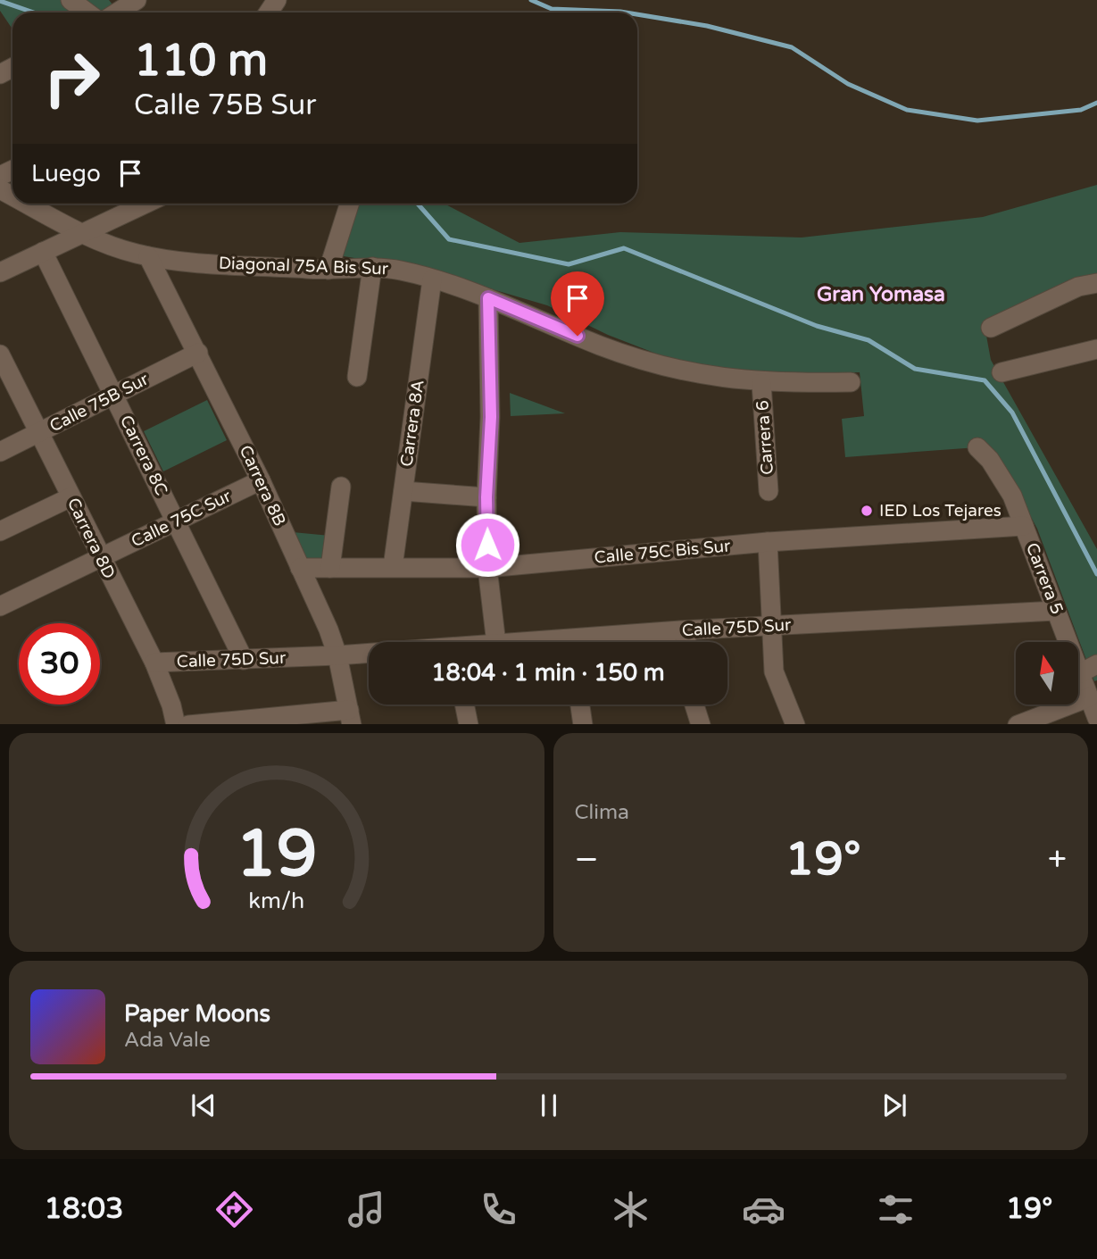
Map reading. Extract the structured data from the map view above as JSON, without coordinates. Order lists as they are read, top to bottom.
{
  "streets": {
    "street": [
      "Diagonal 75A Bis Sur",
      "Calle 75B Sur",
      "Carrera 8A",
      "Carrera 6",
      "Carrera 8C",
      "Carrera 8B",
      "Calle 75C Sur",
      "Carrera 8D",
      "Calle 75C Bis Sur",
      "Carrera 5",
      "Calle 75D Sur"
    ]
  },
  "crossings": [
    ["Diagonal 75A Bis Sur", "Carrera 8A"],
    ["Diagonal 75A Bis Sur", "Carrera 8B"],
    ["Calle 75B Sur", "Carrera 8C"],
    ["Calle 75B Sur", "Carrera 8B"],
    ["Calle 75B Sur", "Carrera 8D"],
    ["Carrera 8A", "Calle 75C Bis Sur"],
    ["Carrera 8C", "Calle 75C Sur"],
    ["Carrera 8C", "Calle 75D Sur"],
    ["Carrera 8B", "Calle 75C Sur"],
    ["Carrera 8B", "Calle 75C Bis Sur"],
    ["Carrera 8B", "Calle 75D Sur"],
    ["Calle 75C Sur", "Carrera 8D"],
    ["Carrera 8D", "Calle 75D Sur"],
    ["Calle 75C Bis Sur", "Carrera 5"],
    ["Carrera 5", "Calle 75D Sur"]
  ],
  "districts": ["Gran Yomasa"],
  "places": ["IED Los Tejares"],
  "north": "top",
  "page": {
    "turn": ["110 m", "Calle 75B Sur"],
    "then": "Luego",
    "limit": "30",
    "trip": "18:04 · 1 min · 150 m",
    "tile": "Clima",
    "heat": ["−", "19°", "+"],
    "song": ["Paper Moons", "Ada Vale"],
    "tabs": ["18:03", "19°"],
    "gauge": ["19", "km/h"]
  }
}
